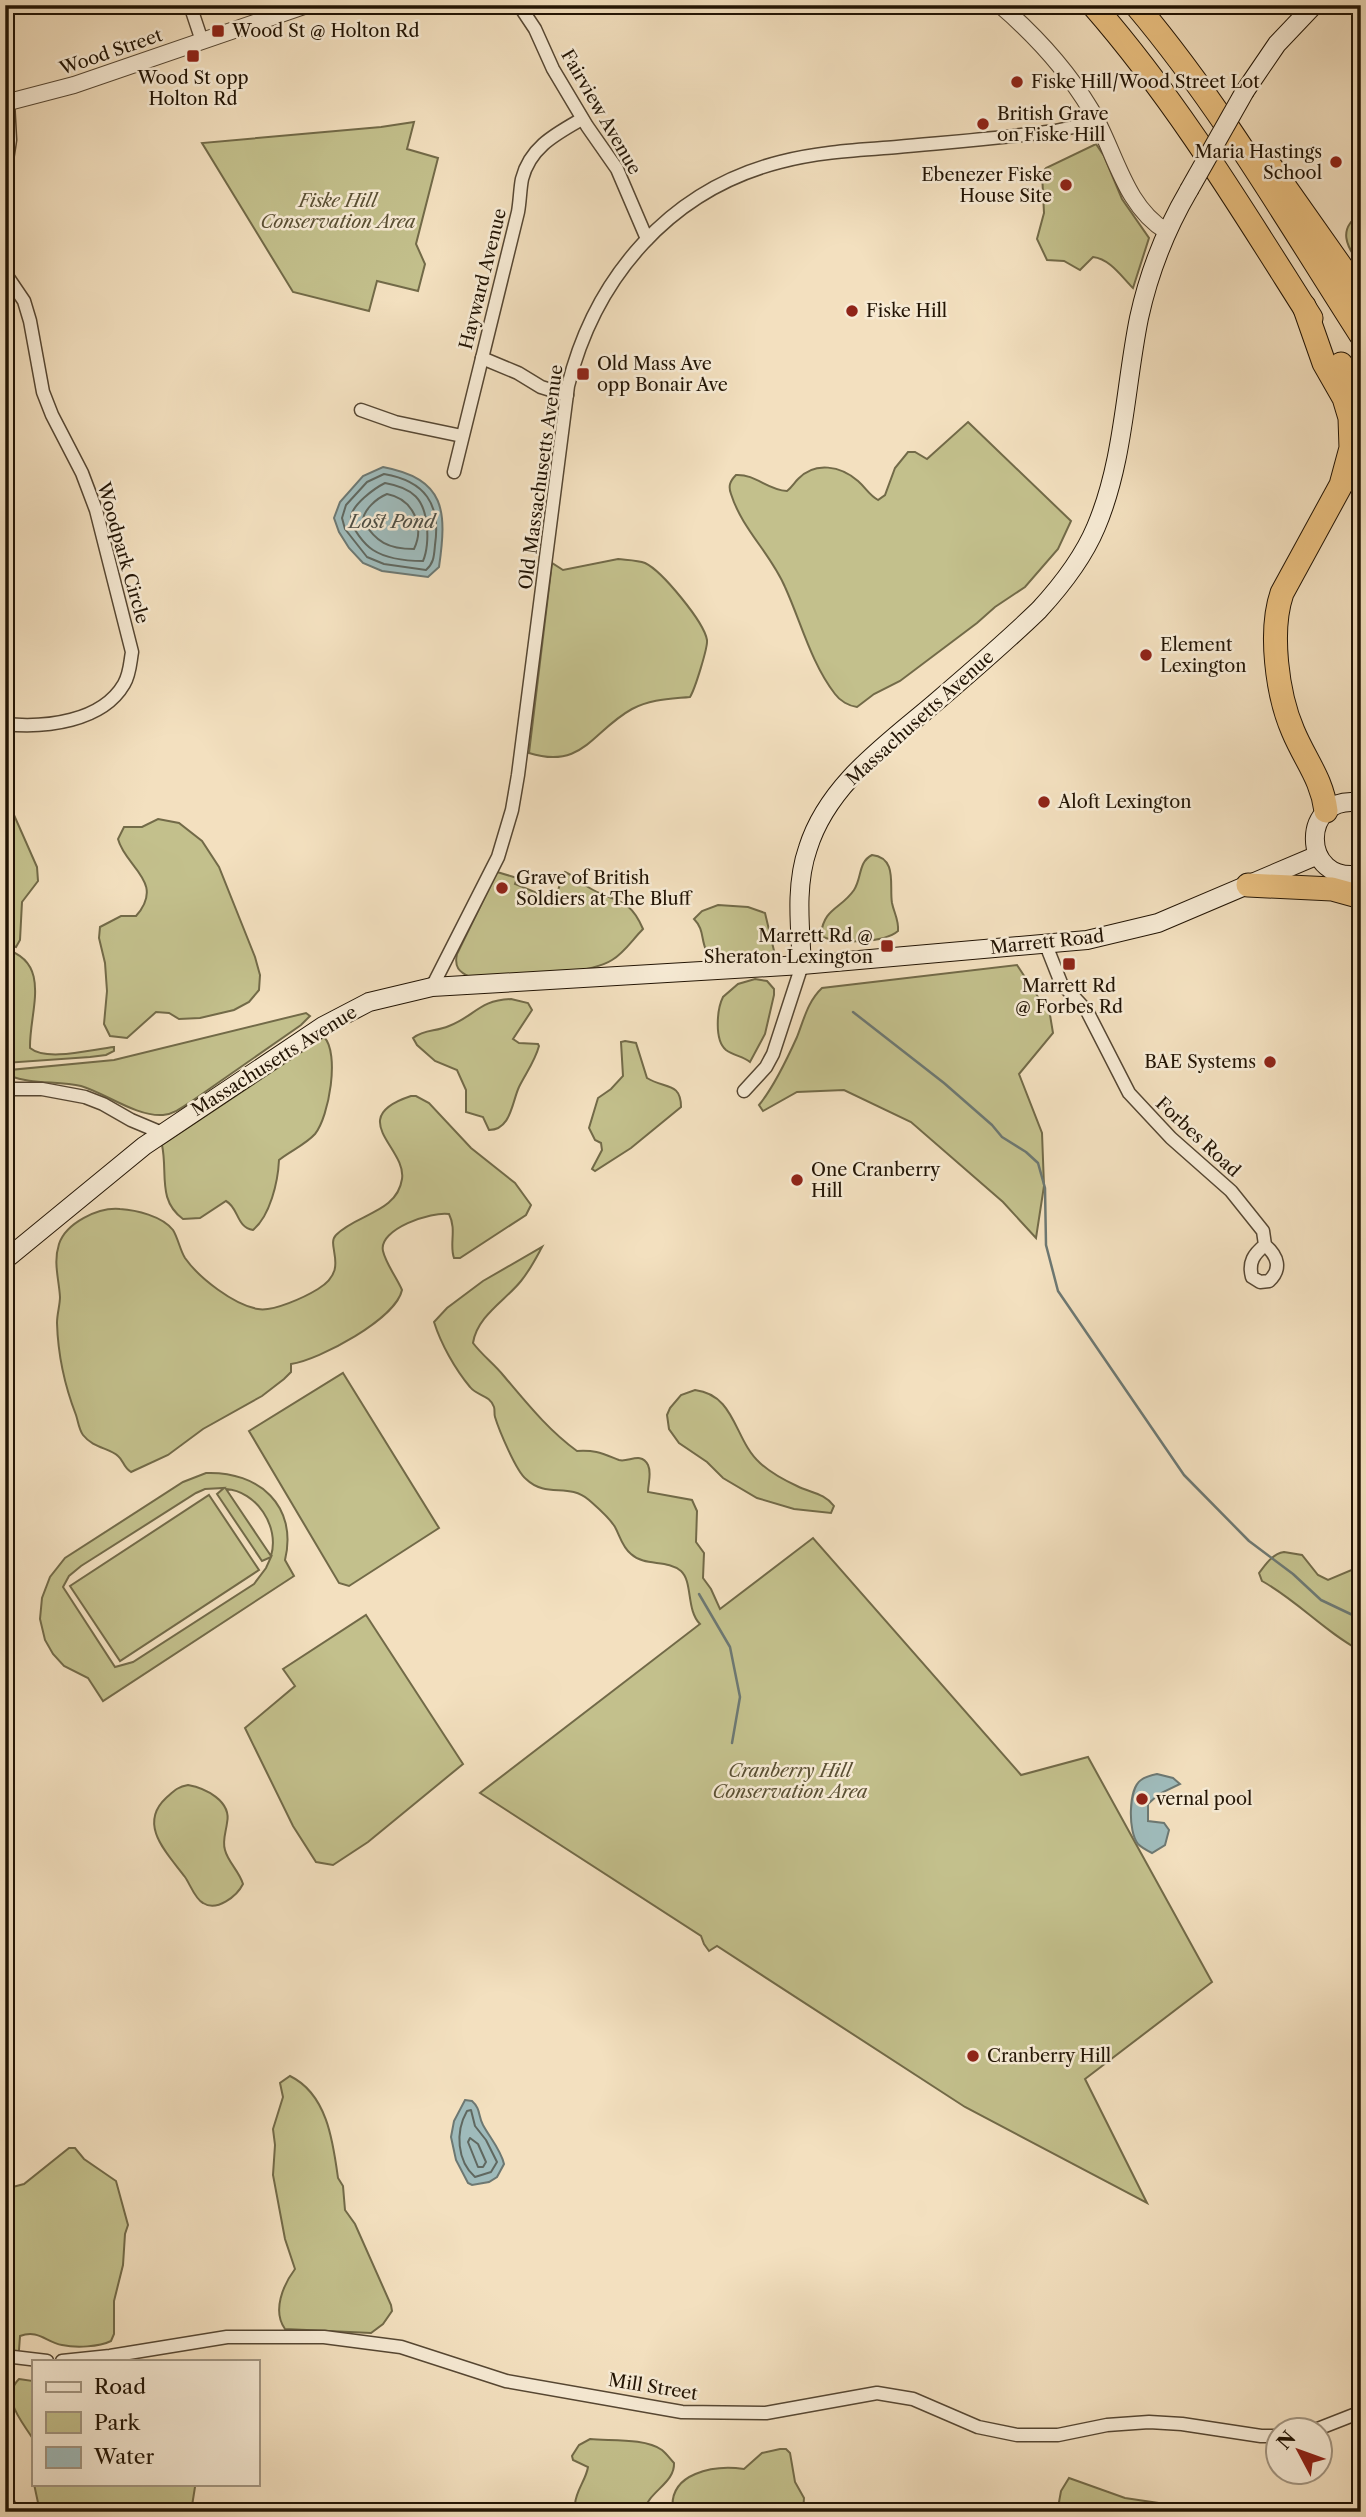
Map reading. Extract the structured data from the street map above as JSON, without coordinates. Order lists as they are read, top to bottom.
{
  "streets": {
    "main road": ["Massachusetts Avenue", "Marrett Road"],
    "street": [
      "Wood Street",
      "Fairview Avenue",
      "Hayward Avenue",
      "Old Massachusetts Avenue",
      "Woodpark Circle",
      "Forbes Road",
      "Mill Street"
    ]
  },
  "crossings": [
    ["Fairview Avenue", "Hayward Avenue"],
    ["Fairview Avenue", "Old Massachusetts Avenue"],
    ["Old Massachusetts Avenue", "Massachusetts Avenue"],
    ["Massachusetts Avenue", "Marrett Road"],
    ["Marrett Road", "Forbes Road"]
  ],
  "water": ["Lost Pond"],
  "parks": ["Fiske Hill Conservation Area", "Cranberry Hill Conservation Area"],
  "places": {
    "transit": [
      "Wood St @ Holton Rd",
      "Wood St opp Holton Rd",
      "Old Mass Ave opp Bonair Ave",
      "Marrett Rd @ Sheraton Lexington",
      "Marrett Rd @ Forbes Rd"
    ],
    "other": [
      "Fiske Hill/Wood Street Lot",
      "British Grave on Fiske Hill",
      "Maria Hastings School",
      "Ebenezer Fiske House Site",
      "Fiske Hill",
      "Element Lexington",
      "Aloft Lexington",
      "Grave of British Soldiers at The Bluff",
      "BAE Systems",
      "One Cranberry Hill",
      "vernal pool",
      "Cranberry Hill"
    ]
  },
  "legend": ["Road", "Park", "Water"],
  "north": "top left"
}
